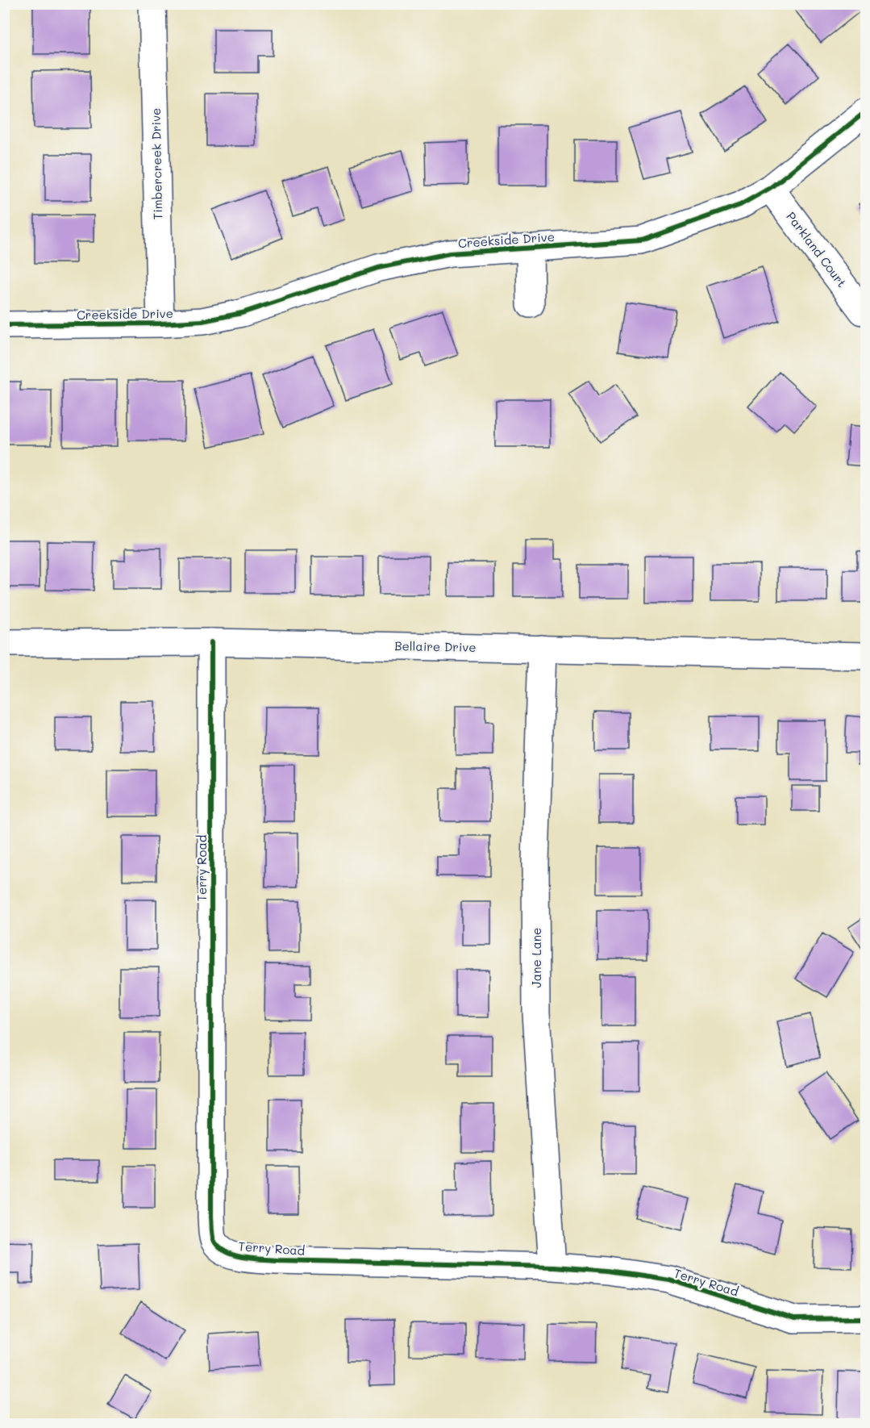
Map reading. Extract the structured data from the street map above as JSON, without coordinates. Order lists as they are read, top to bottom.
{
  "streets": {
    "street": [
      "Timbercreek Drive",
      "Creekside Drive",
      "Parkland Court",
      "Bellaire Drive",
      "Terry Road",
      "Jane Lane"
    ]
  },
  "crossings": [
    ["Timbercreek Drive", "Creekside Drive"],
    ["Creekside Drive", "Parkland Court"],
    ["Bellaire Drive", "Terry Road"],
    ["Bellaire Drive", "Jane Lane"],
    ["Terry Road", "Jane Lane"]
  ]
}
